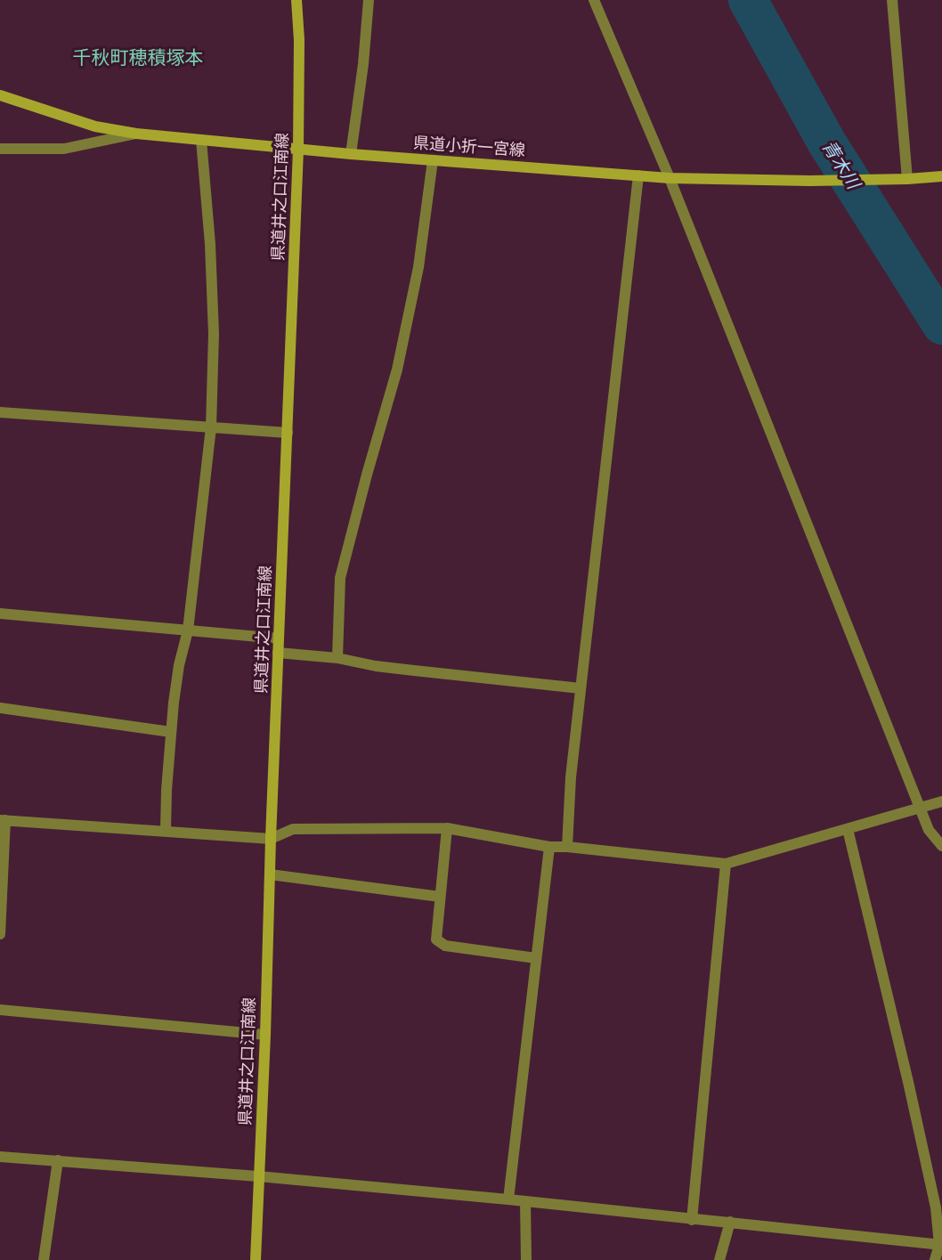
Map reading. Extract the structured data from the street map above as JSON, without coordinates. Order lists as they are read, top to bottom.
{
  "streets": {
    "main road": ["県道小折一宮線", "県道井之口江南線"]
  },
  "crossings": [
    ["県道小折一宮線", "県道井之口江南線"]
  ],
  "districts": ["千秋町穂積塚本"],
  "water": ["青木川"]
}
